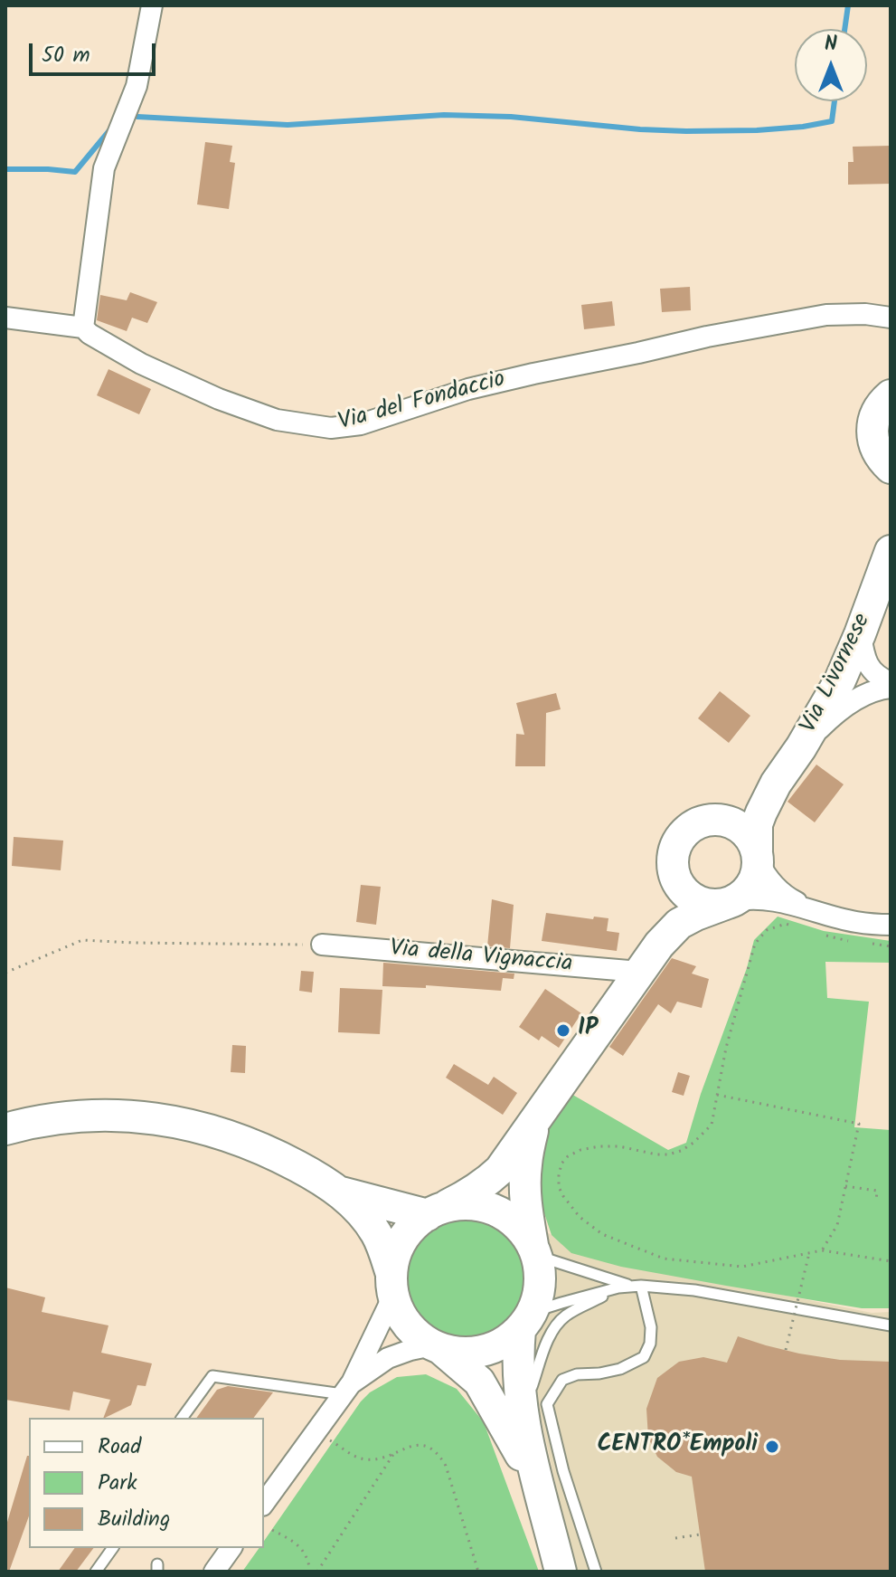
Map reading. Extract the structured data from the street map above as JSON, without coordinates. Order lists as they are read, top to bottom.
{
  "streets": {
    "main road": ["Via Livornese"],
    "street": ["Via del Fondaccio", "Via della Vignaccia"]
  },
  "crossings": [
    ["Via Livornese", "Via della Vignaccia"]
  ],
  "places": ["IP", "CENTRO*Empoli"],
  "legend": ["Road", "Park", "Building"],
  "scale_bar": "50 m",
  "north": "top"
}
